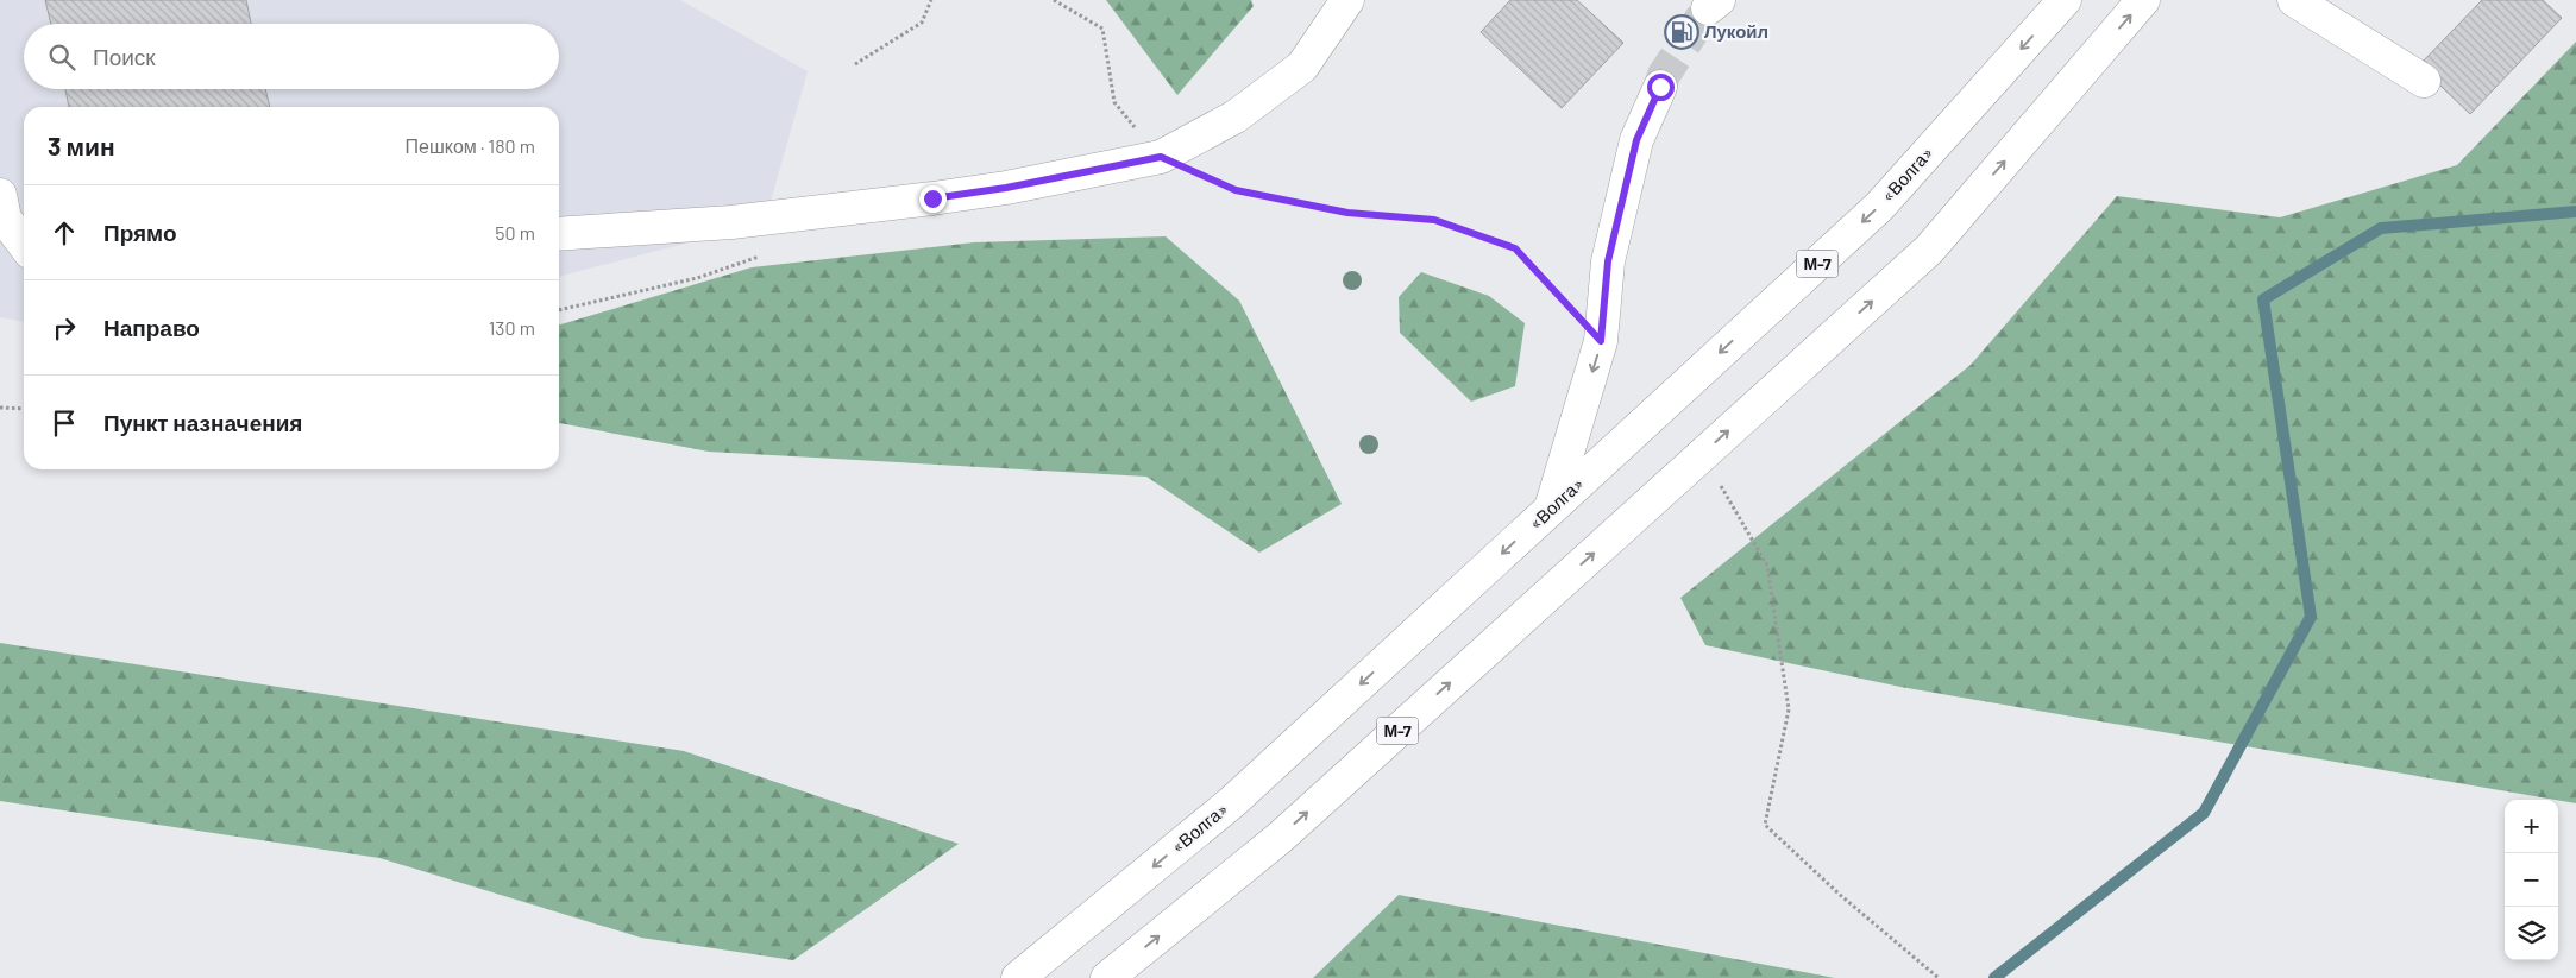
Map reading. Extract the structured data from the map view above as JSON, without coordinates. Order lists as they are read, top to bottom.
{
  "streets": {
    "main road": ["«Волга»", "М-7"]
  },
  "places": {
    "fuel station": ["Лукойл"]
  },
  "page": {
    "search": "Поиск",
    "heading": ["3 мин", "Пешком · 180 m"],
    "list": [
      ["Прямо", "50 m"],
      ["Направо", "130 m"],
      "Пункт назначения"
    ],
    "map_buttons": ["+", "−"]
  }
}
